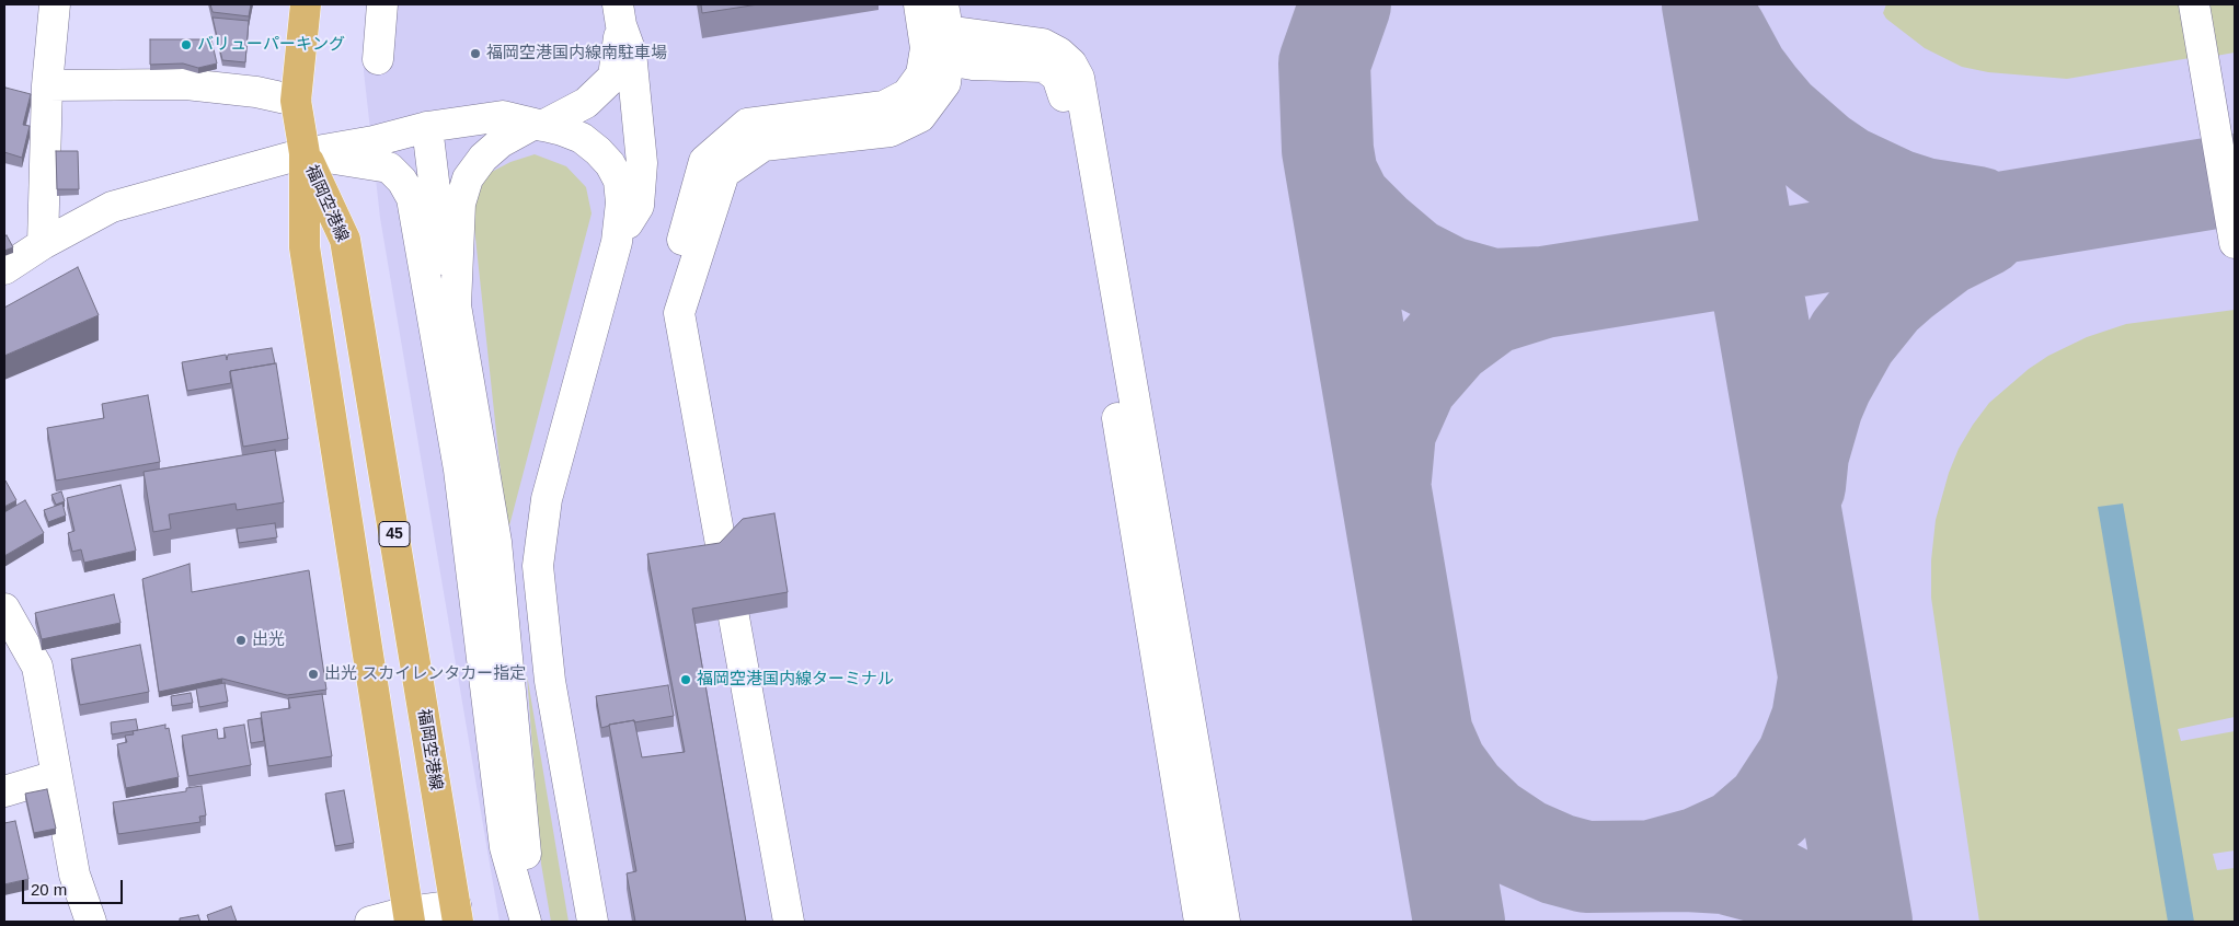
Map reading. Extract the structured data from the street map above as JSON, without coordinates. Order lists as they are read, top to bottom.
{
  "streets": {
    "main road": ["福岡空港線", "45"]
  },
  "crossings": [
    ["福岡空港線", "45"]
  ],
  "places": [
    "バリューパーキング",
    "福岡空港国内線南駐車場",
    "出光",
    "出光 スカイレンタカー指定",
    "福岡空港国内線ターミナル"
  ],
  "scale_bar": "20 m"
}
